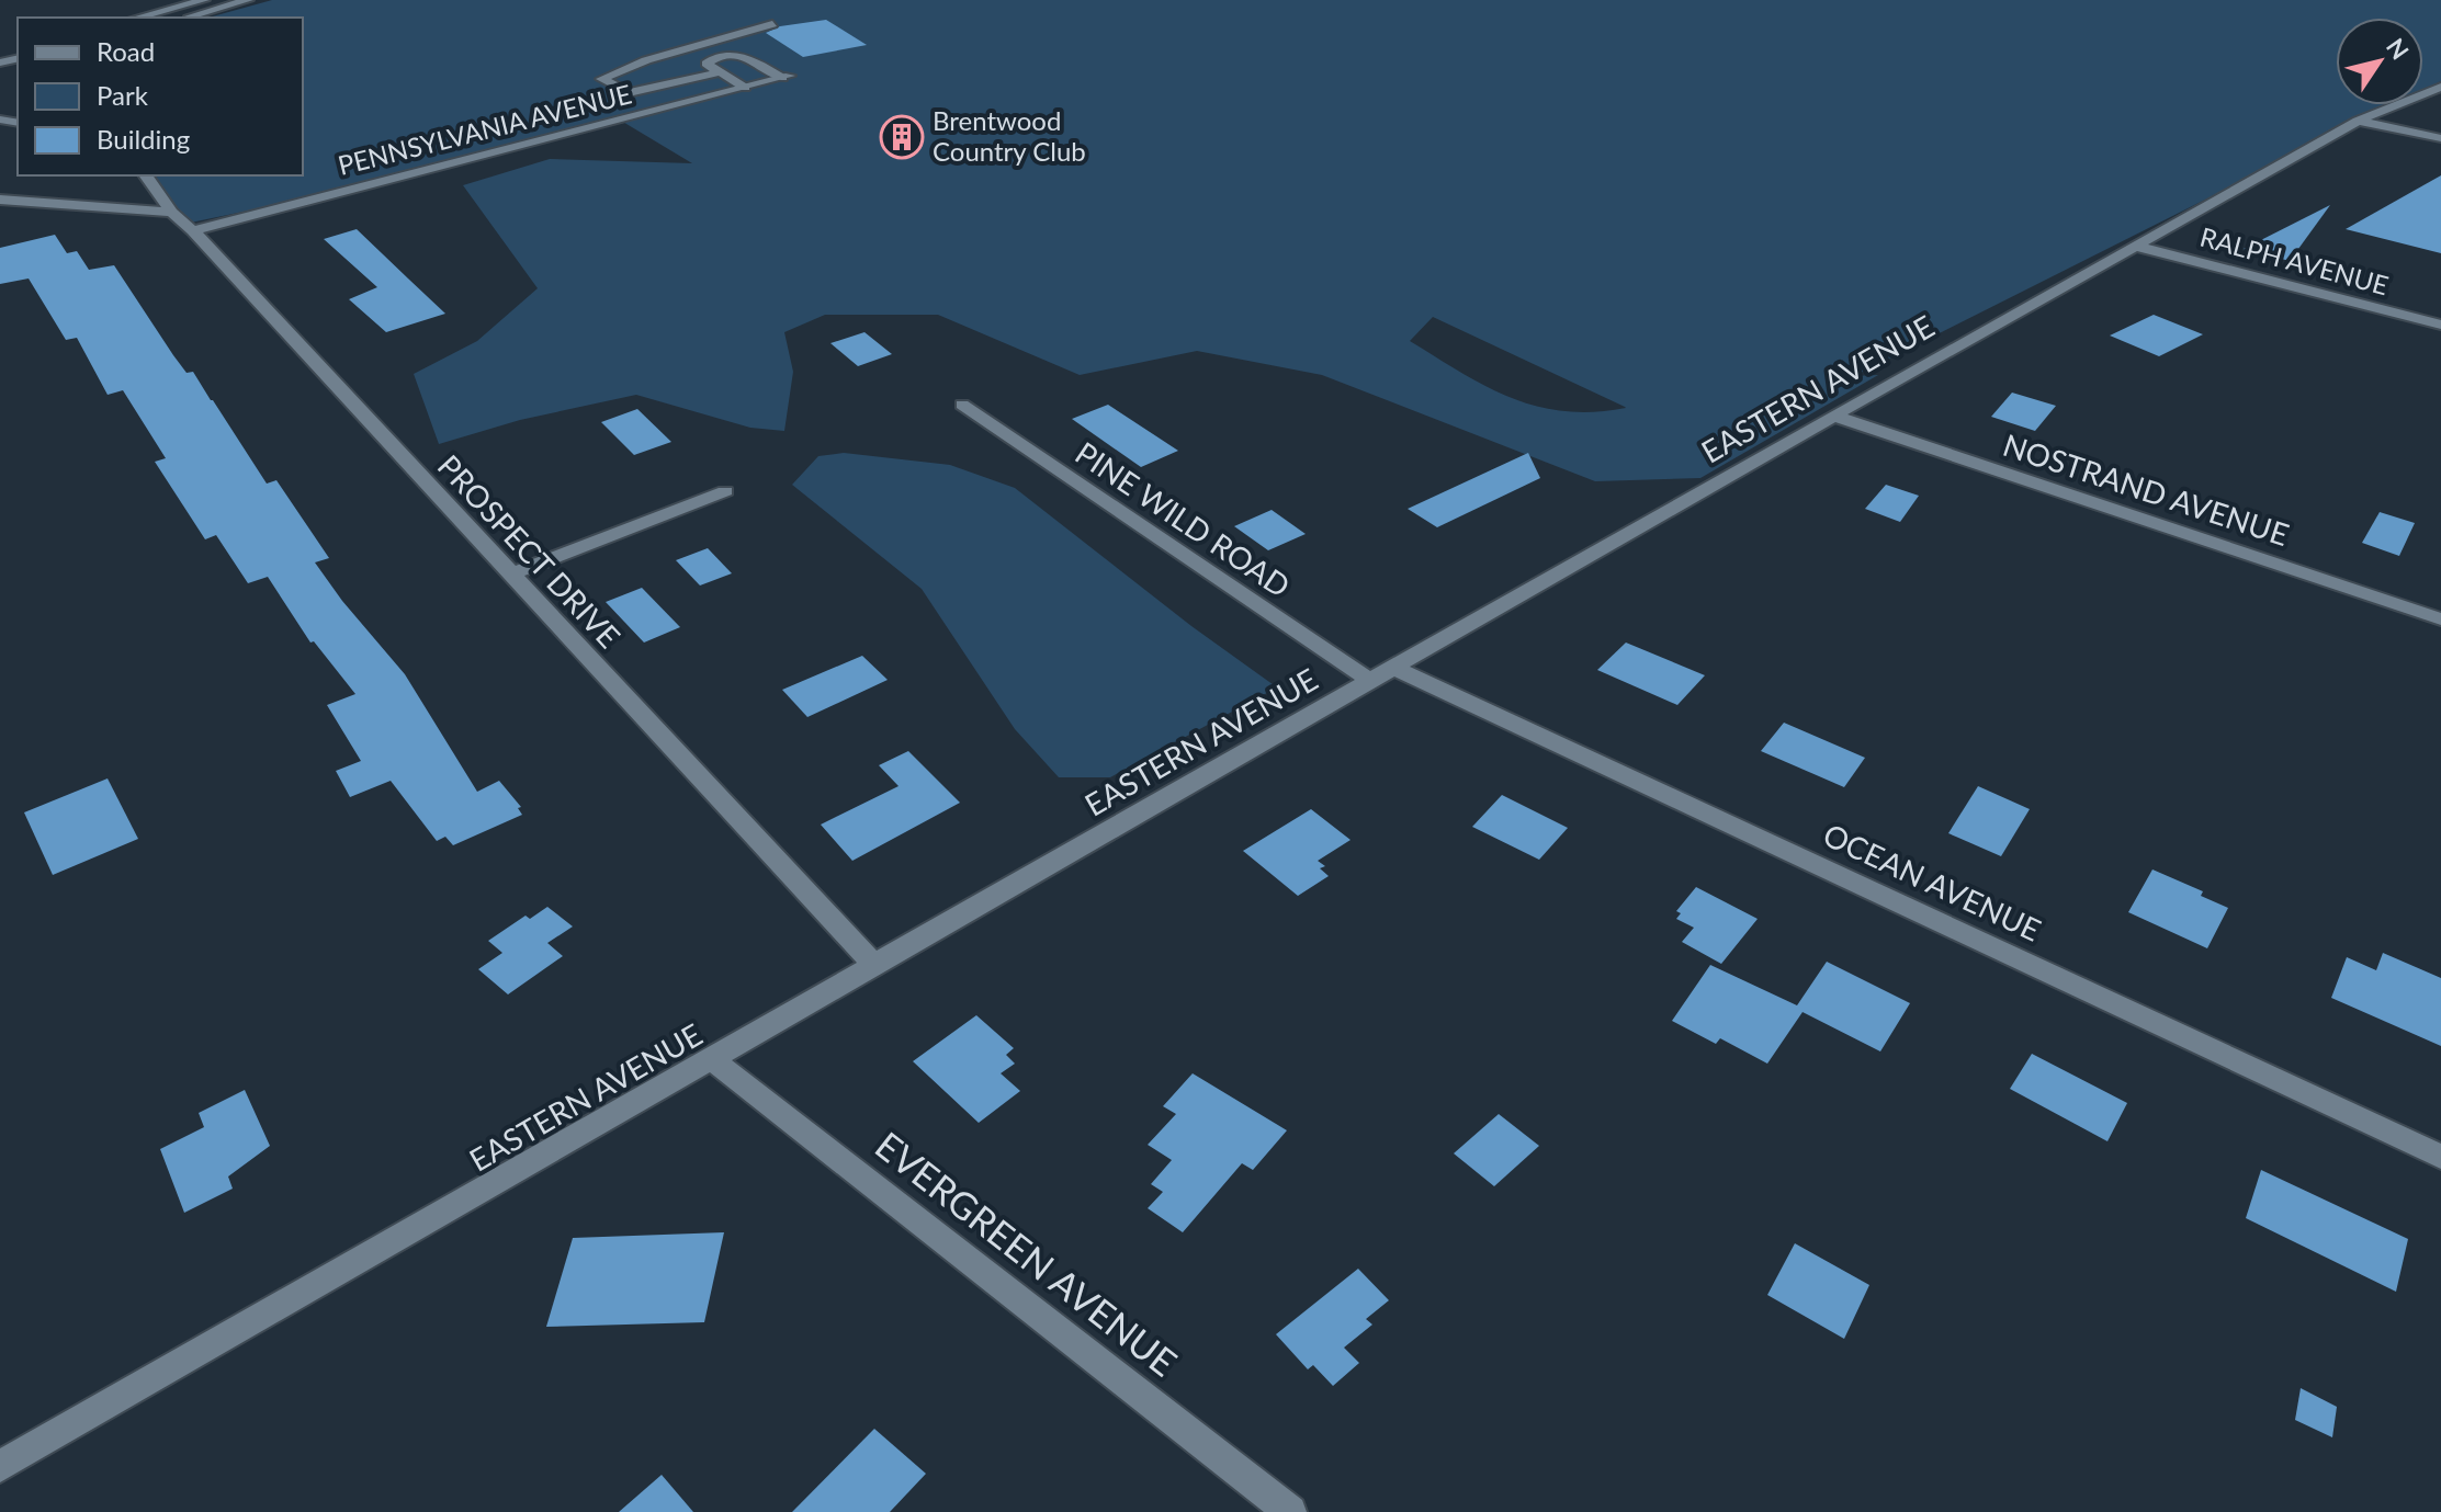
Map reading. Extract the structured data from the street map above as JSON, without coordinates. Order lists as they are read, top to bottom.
{
  "streets": {
    "street": [
      "PENNSYLVANIA AVENUE",
      "RALPH AVENUE",
      "EASTERN AVENUE",
      "NOSTRAND AVENUE",
      "PINE WILD ROAD",
      "PROSPECT DRIVE",
      "OCEAN AVENUE",
      "EVERGREEN AVENUE"
    ]
  },
  "crossings": [
    ["PENNSYLVANIA AVENUE", "PROSPECT DRIVE"],
    ["RALPH AVENUE", "EASTERN AVENUE"],
    ["EASTERN AVENUE", "NOSTRAND AVENUE"],
    ["EASTERN AVENUE", "PINE WILD ROAD"],
    ["EASTERN AVENUE", "PROSPECT DRIVE"],
    ["EASTERN AVENUE", "OCEAN AVENUE"],
    ["EASTERN AVENUE", "EVERGREEN AVENUE"]
  ],
  "places": {
    "building": ["Brentwood Country Club"]
  },
  "legend": ["Road", "Park", "Building"],
  "north": "top right"
}
